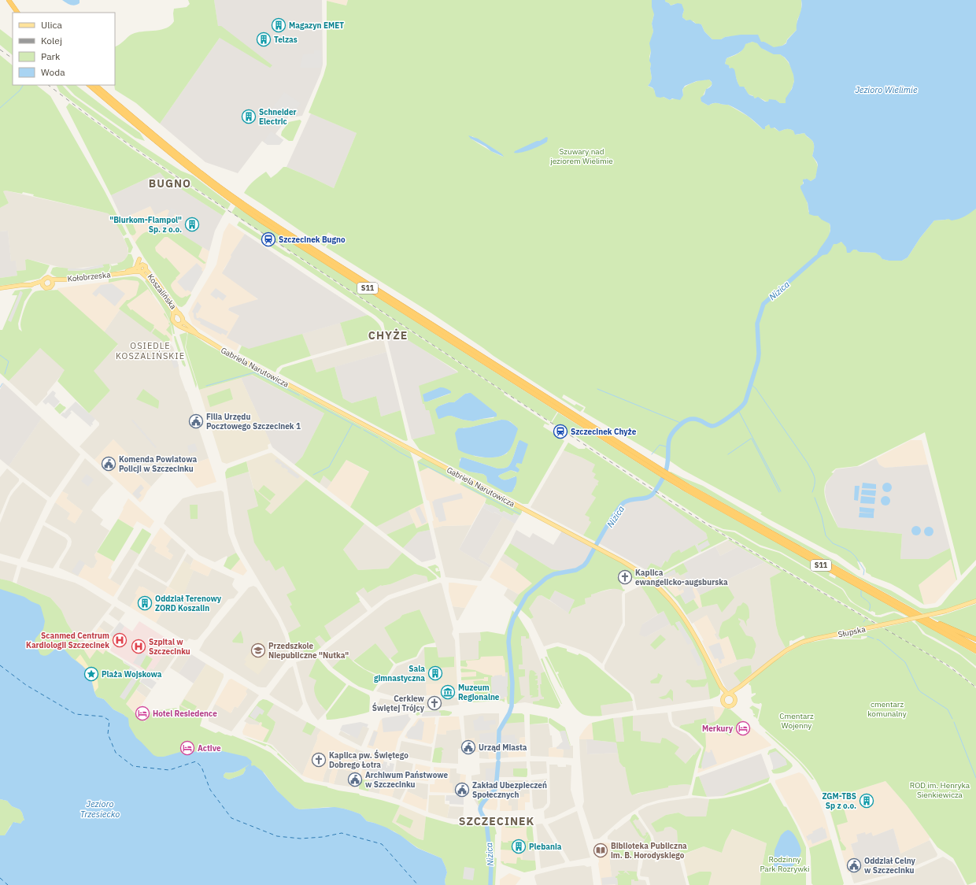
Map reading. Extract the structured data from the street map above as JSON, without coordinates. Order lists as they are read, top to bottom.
{
  "streets": {
    "highway": ["S11"],
    "main road": [
      "Kołobrzeska",
      "Koszalińska",
      "Gabriela Narutowicza",
      "Słupska"
    ]
  },
  "crossings": [
    ["Kołobrzeska", "Koszalińska"],
    ["Koszalińska", "Gabriela Narutowicza"],
    ["Gabriela Narutowicza", "Słupska"]
  ],
  "districts": [
    "BUGNO",
    "CHYŻE",
    "OSIEDLE KOSZALIŃSKIE",
    "SZCZECINEK"
  ],
  "water": ["Jezioro Wielimie", "Nizica", "Jezioro Trzesiecko"],
  "parks": [
    "Szuwary nad jeziorem Wielimie",
    "cmentarz komunalny",
    "Cmentarz Wojenny",
    "ROD im. Henryka Sienkiewicza",
    "Rodzinny Park Rozrywki"
  ],
  "places": {
    "building": [
      "Magazyn EMET",
      "Telzas",
      "Schneider Electric",
      "\"Biurkom-Flampol\" Sp. z o.o.",
      "Oddział Terenowy ZORD Koszalin",
      "Sala gimnastyczna",
      "ZGM-TBS Sp z o.o.",
      "Plebania"
    ],
    "station": ["Szczecinek Bugno", "Szczecinek Chyże"],
    "public building": [
      "Filia Urzędu Pocztowego Szczecinek 1",
      "Komenda Powiatowa Policji w Szczecinku",
      "Urząd Miasta",
      "Archiwum Państwowe w Szczecinku",
      "Zakład Ubezpieczeń Społecznych",
      "Oddział Celny w Szczecinku"
    ],
    "church": ["Kaplica ewangelicko-augsburska", "Cerkiew Świętej Trójcy", "Kaplica pw. Świętego Dobrego Łotra"],
    "hospital": ["Scanmed Centrum Kardiologii Szczecinek", "Szpital w Szczecinku"],
    "school or university": ["Przedszkole Niepubliczne \"Nutka\""],
    "place": ["Plaża Wojskowa"],
    "museum": ["Muzeum Regionalne"],
    "hotel": ["Hotel Resiedence", "Merkury", "Active"],
    "library": ["Biblioteka Publiczna im. B. Horodyskiego"]
  },
  "legend": [
    "Ulica",
    "Kolej",
    "Park",
    "Woda"
  ]
}
